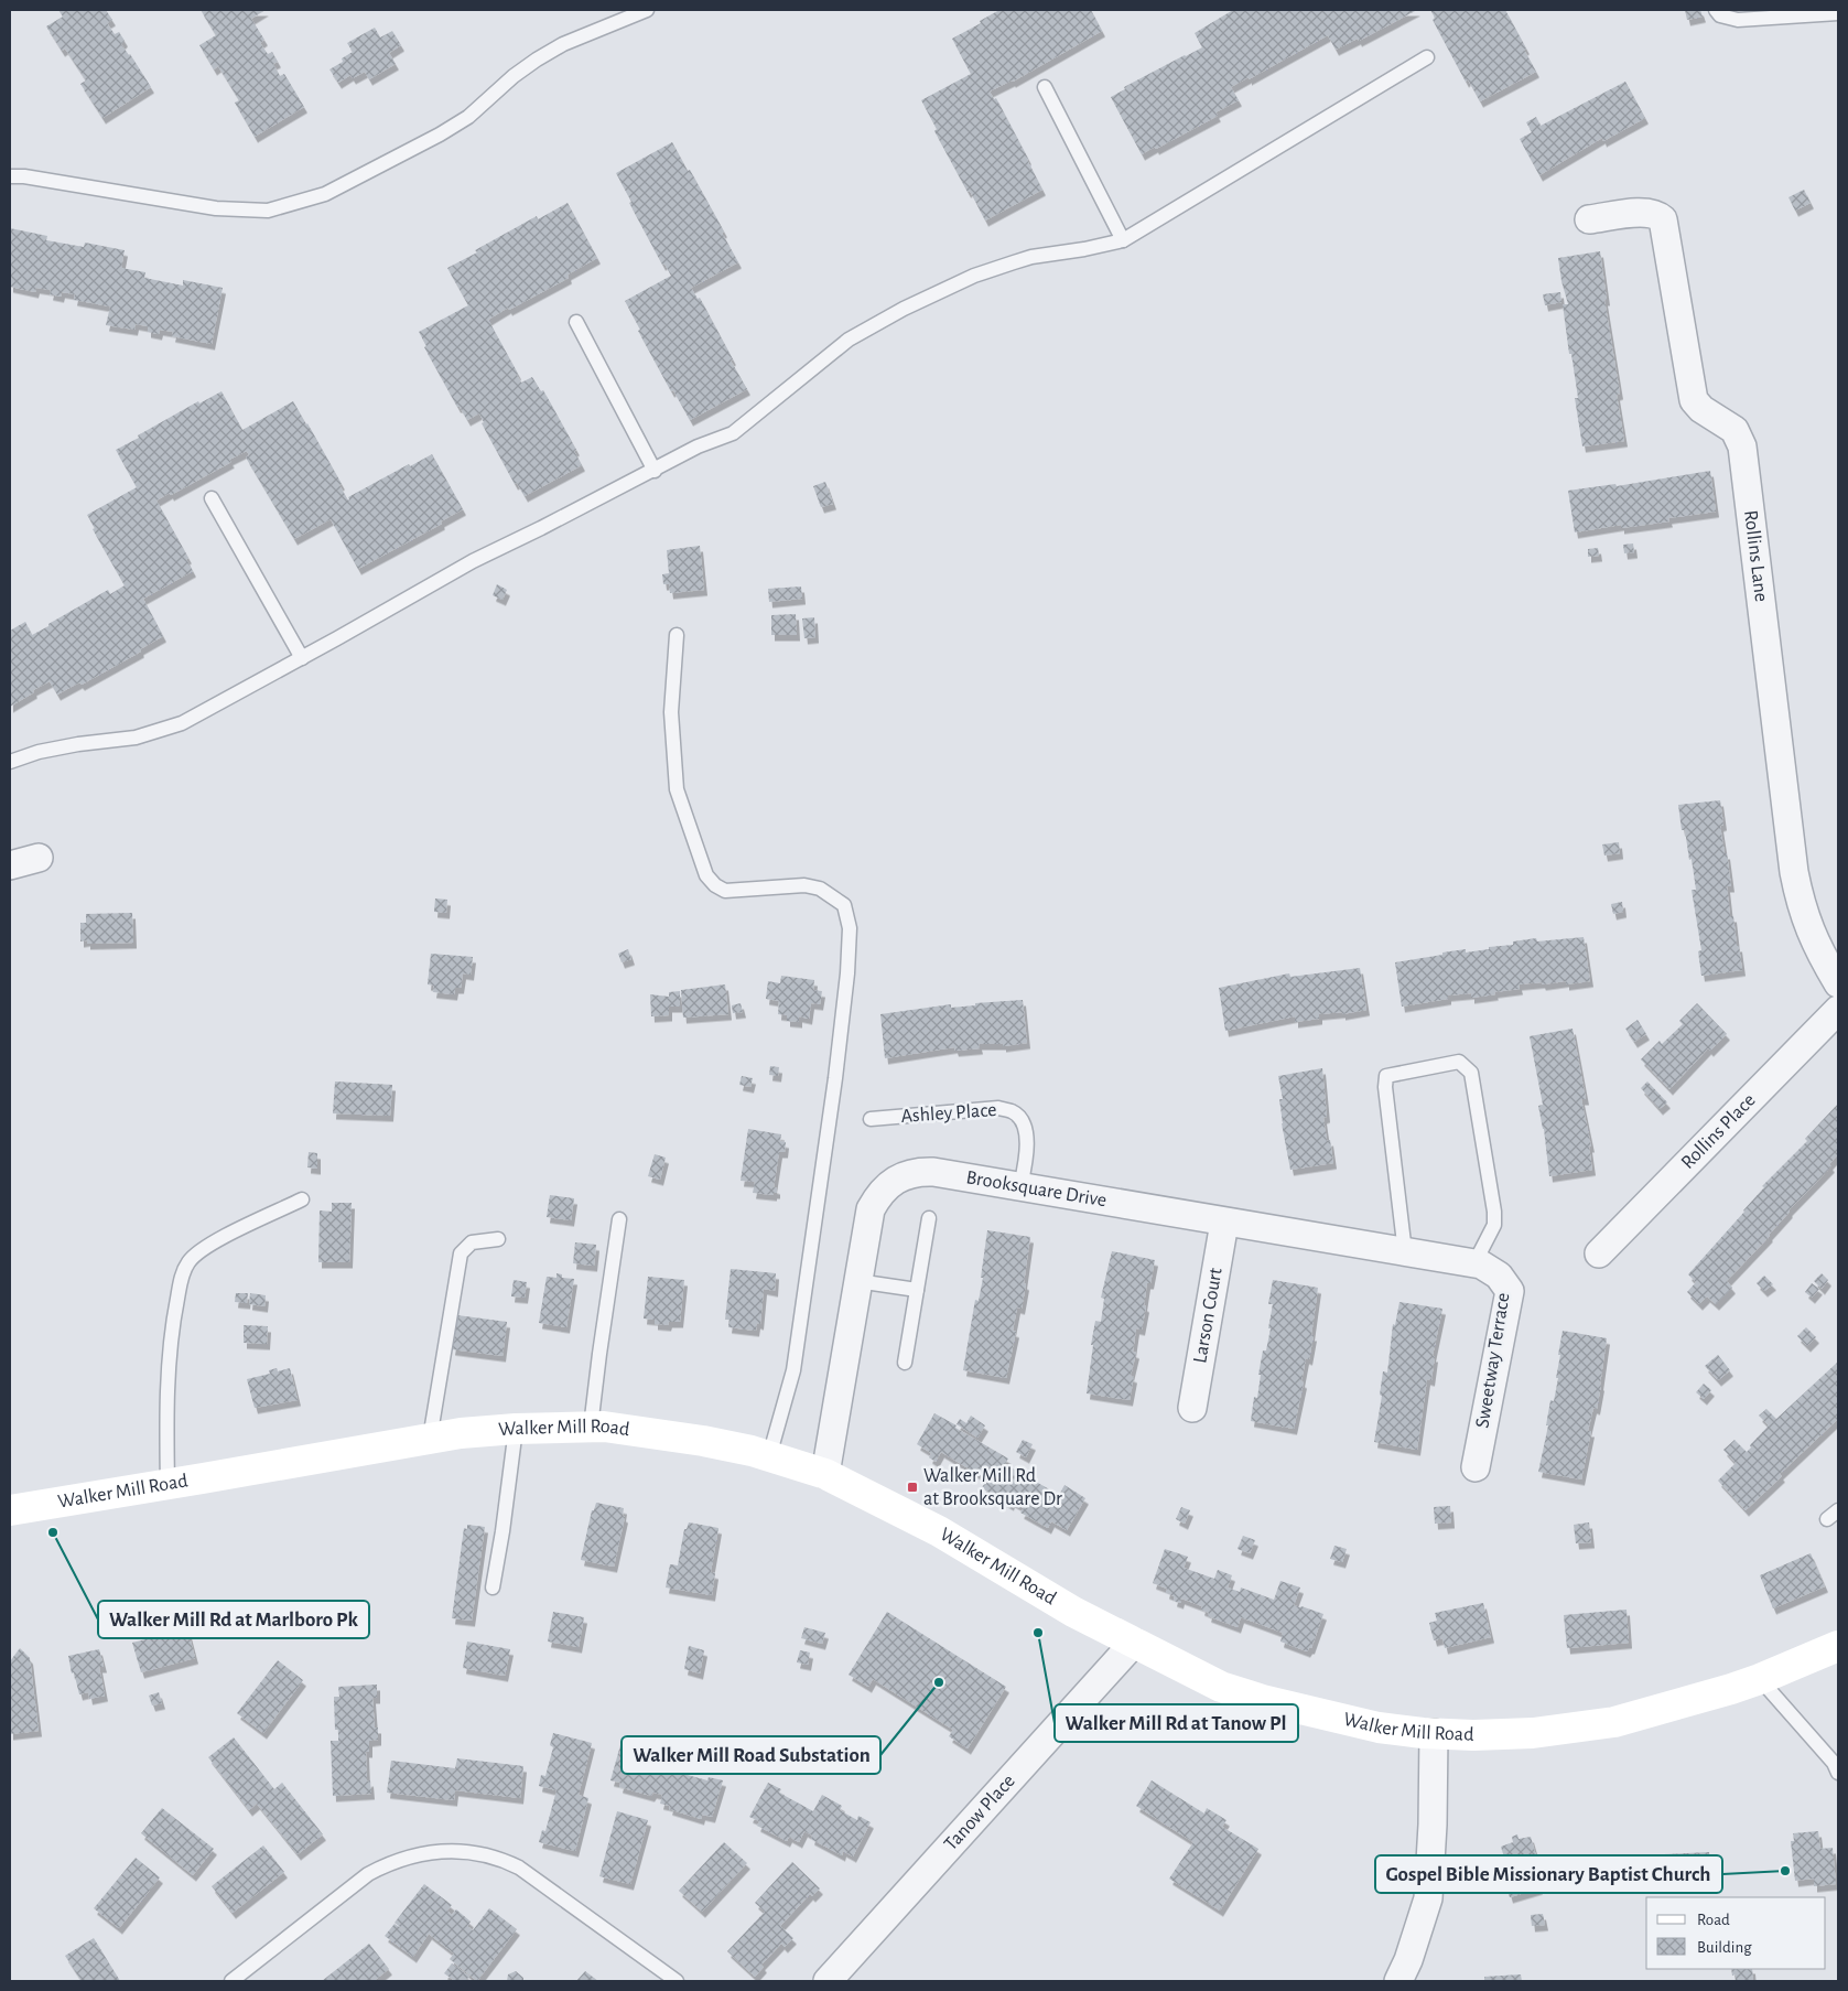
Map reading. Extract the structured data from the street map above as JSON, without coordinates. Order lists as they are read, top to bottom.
{
  "streets": {
    "street": [
      "Rollins Lane",
      "Rollins Place",
      "Brooksquare Drive",
      "Larson Court",
      "Sweetway Terrace",
      "Walker Mill Road",
      "Tanow Place"
    ],
    "lane": ["Ashley Place"]
  },
  "crossings": [
    ["Ashley Place", "Brooksquare Drive"],
    ["Brooksquare Drive", "Larson Court"],
    ["Brooksquare Drive", "Sweetway Terrace"],
    ["Brooksquare Drive", "Walker Mill Road"],
    ["Walker Mill Road", "Tanow Place"]
  ],
  "places": {
    "transit": ["Walker Mill Rd at Brooksquare Dr"],
    "other": [
      "Walker Mill Rd at Marlboro Pk",
      "Walker Mill Rd at Tanow Pl",
      "Walker Mill Road Substation",
      "Gospel Bible Missionary Baptist Church"
    ]
  },
  "legend": ["Road", "Building"]
}
